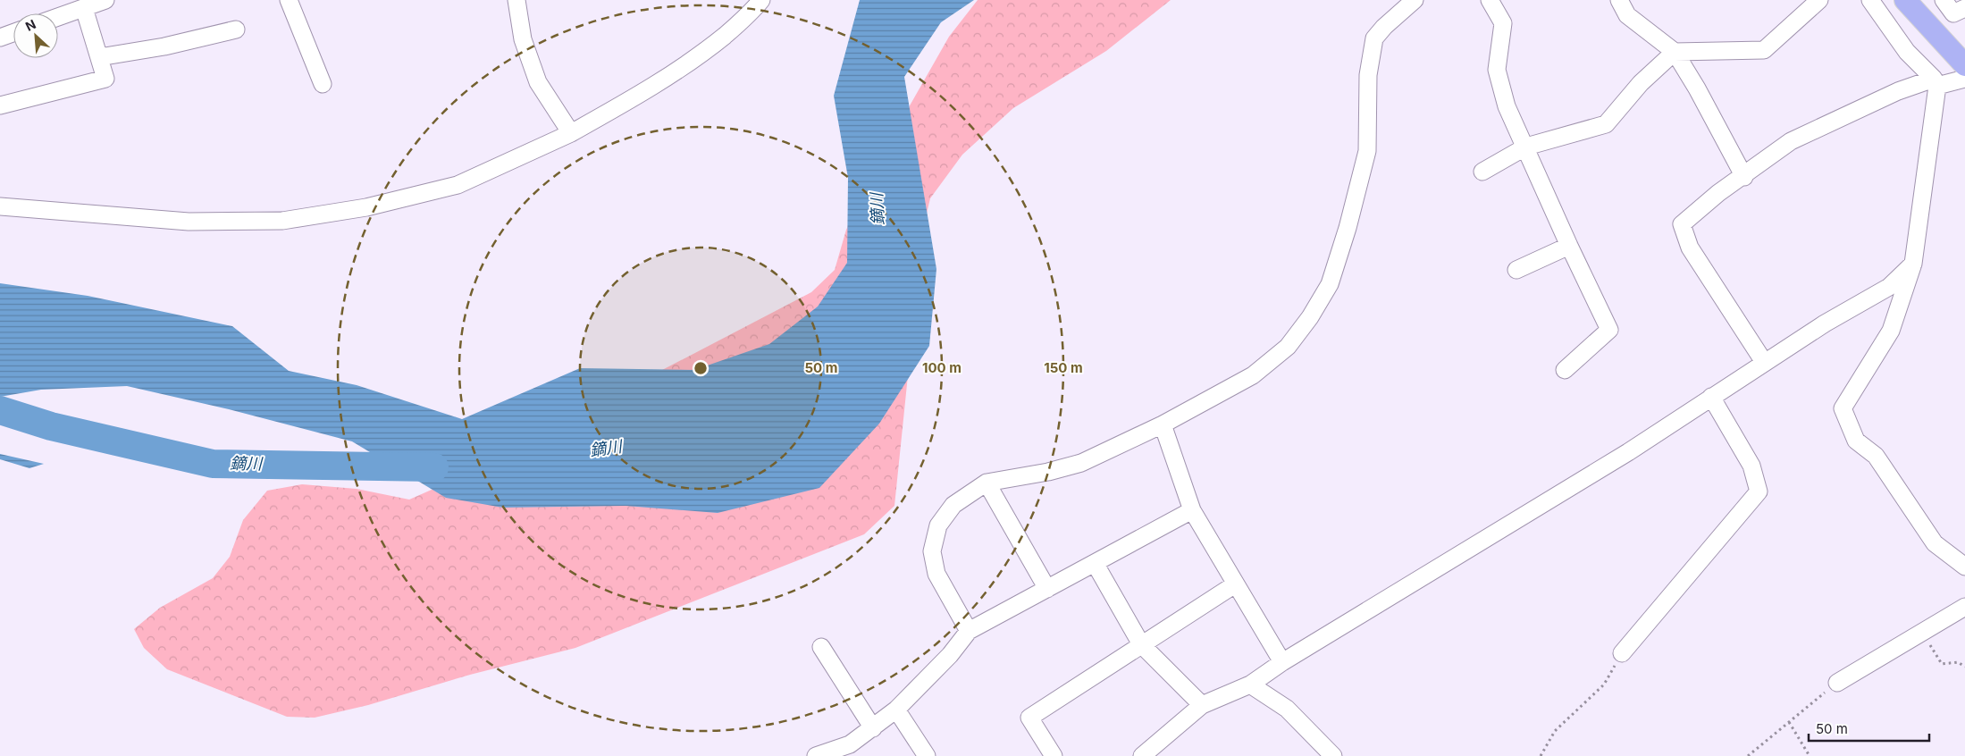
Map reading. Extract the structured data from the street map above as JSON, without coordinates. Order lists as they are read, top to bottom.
{
  "water": ["鏑川"],
  "scale_bar": "50 m",
  "north": "top left",
  "rings": ["50 m", "100 m", "150 m"]
}
